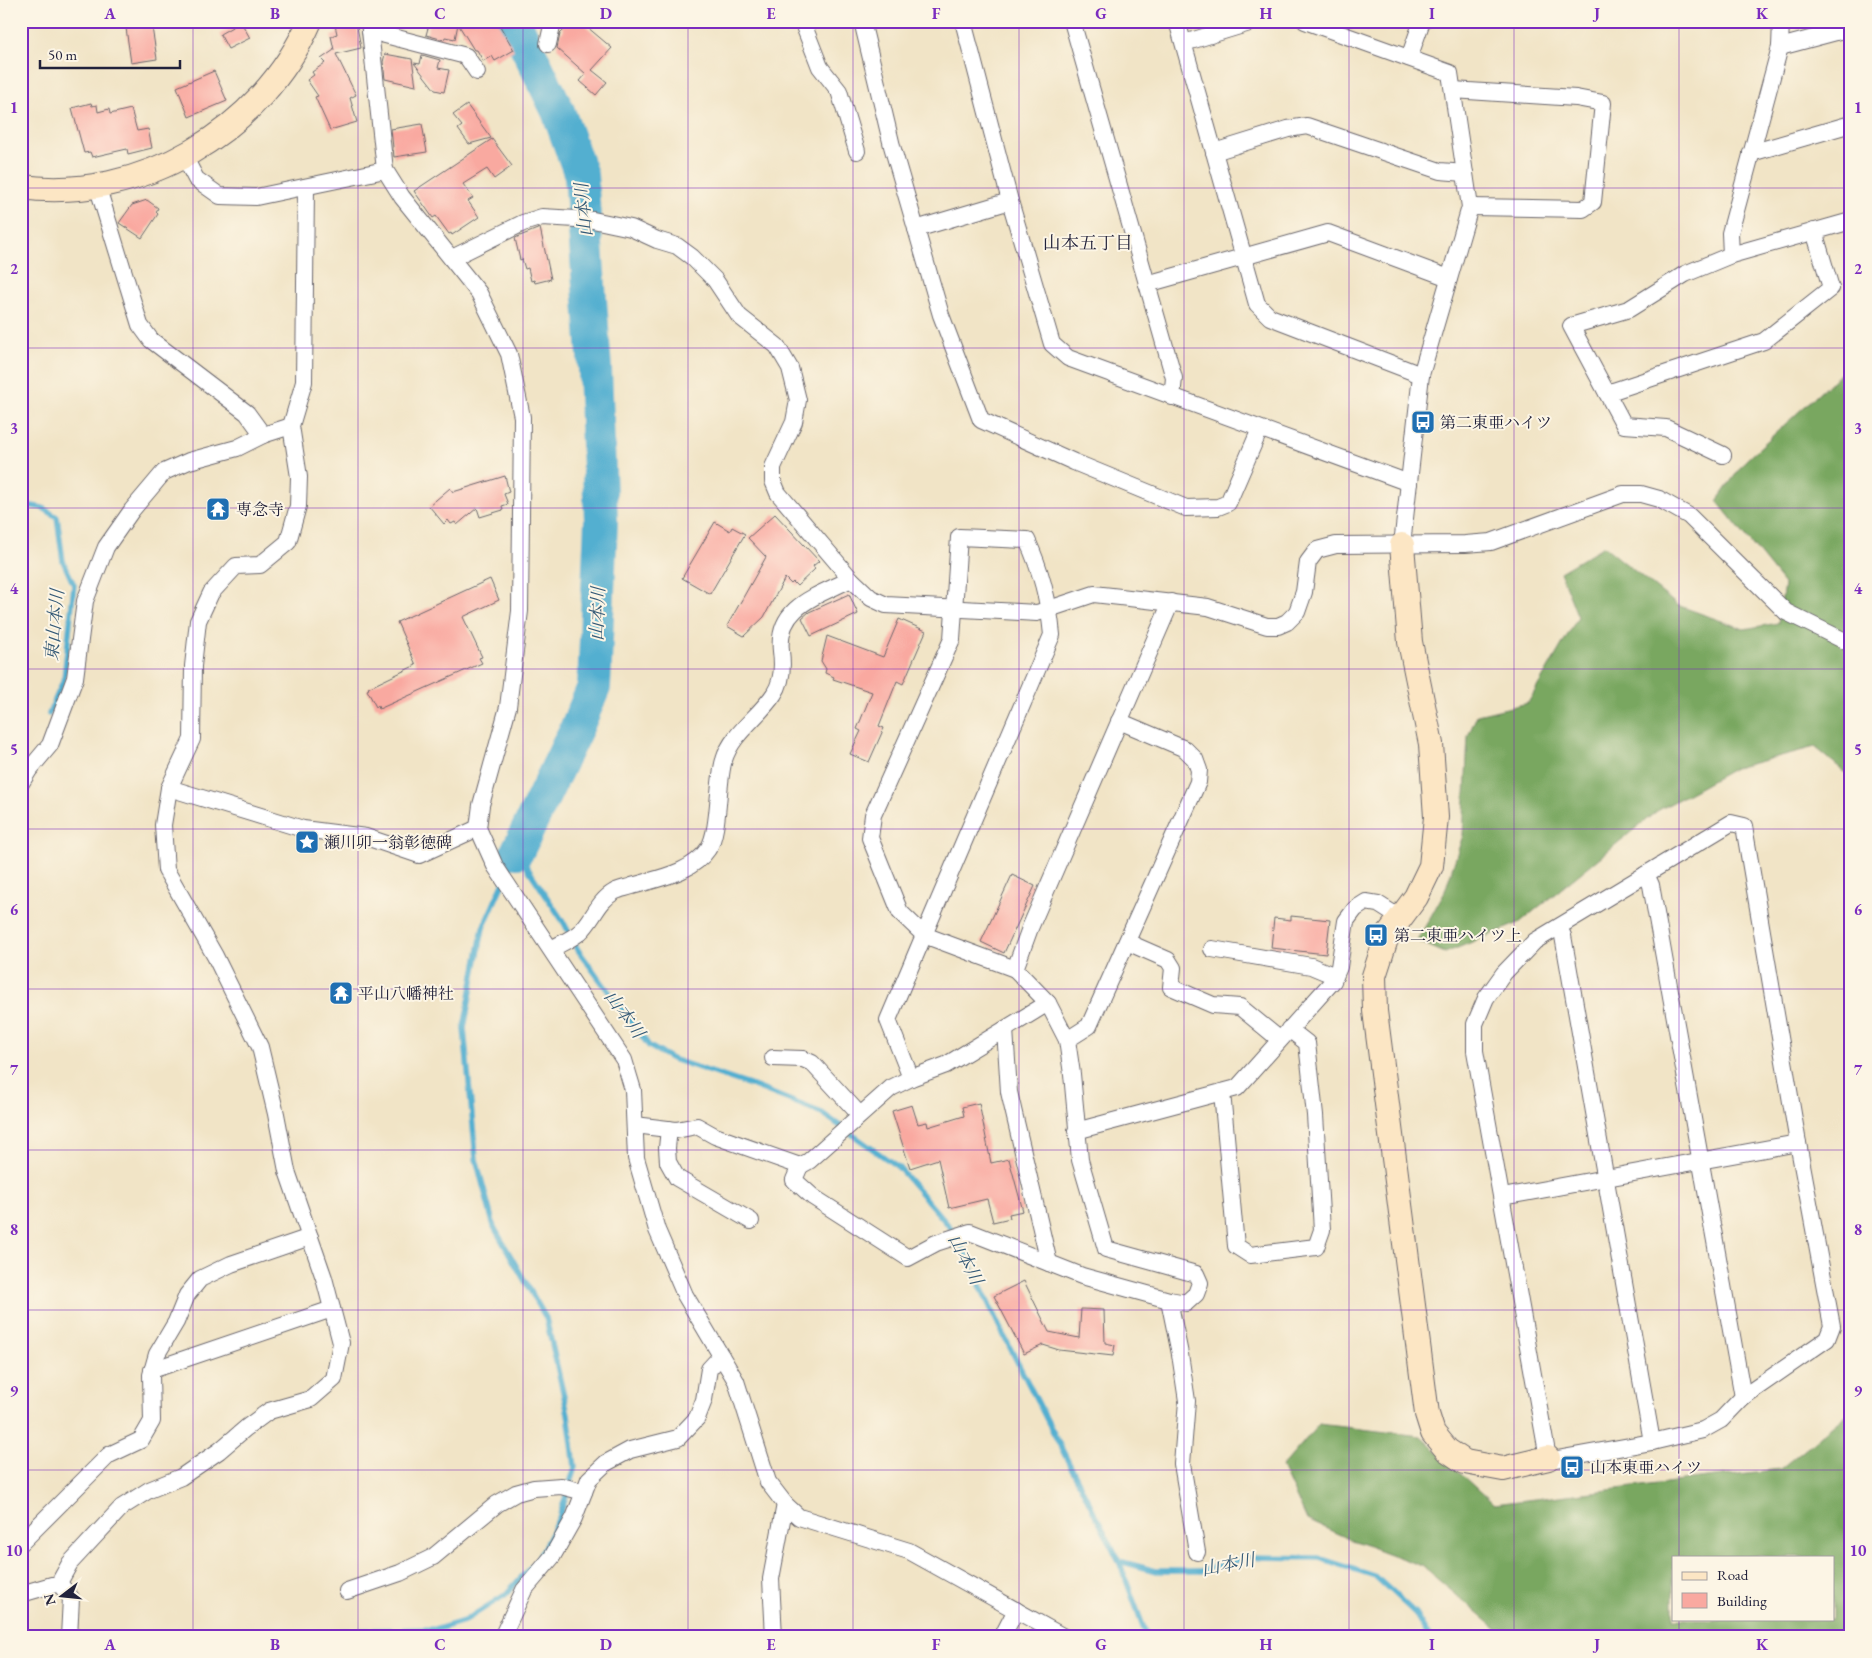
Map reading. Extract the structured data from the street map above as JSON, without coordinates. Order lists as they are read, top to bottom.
{
  "districts": ["山本五丁目"],
  "water": ["山本川", "東山本川"],
  "places": {
    "bus stop": ["第二東亜ハイツ", "第二東亜ハイツ上", "山本東亜ハイツ"],
    "temple": ["専念寺", "平山八幡神社"],
    "place": ["瀬川卯一翁彰徳碑"]
  },
  "legend": ["Road", "Building"],
  "scale_bar": "50 m",
  "north": "left",
  "grid": {
    "columns": [
      "A",
      "B",
      "C",
      "D",
      "E",
      "F",
      "G",
      "H",
      "I",
      "J",
      "K"
    ],
    "rows": [
      "1",
      "2",
      "3",
      "4",
      "5",
      "6",
      "7",
      "8",
      "9",
      "10"
    ]
  }
}
